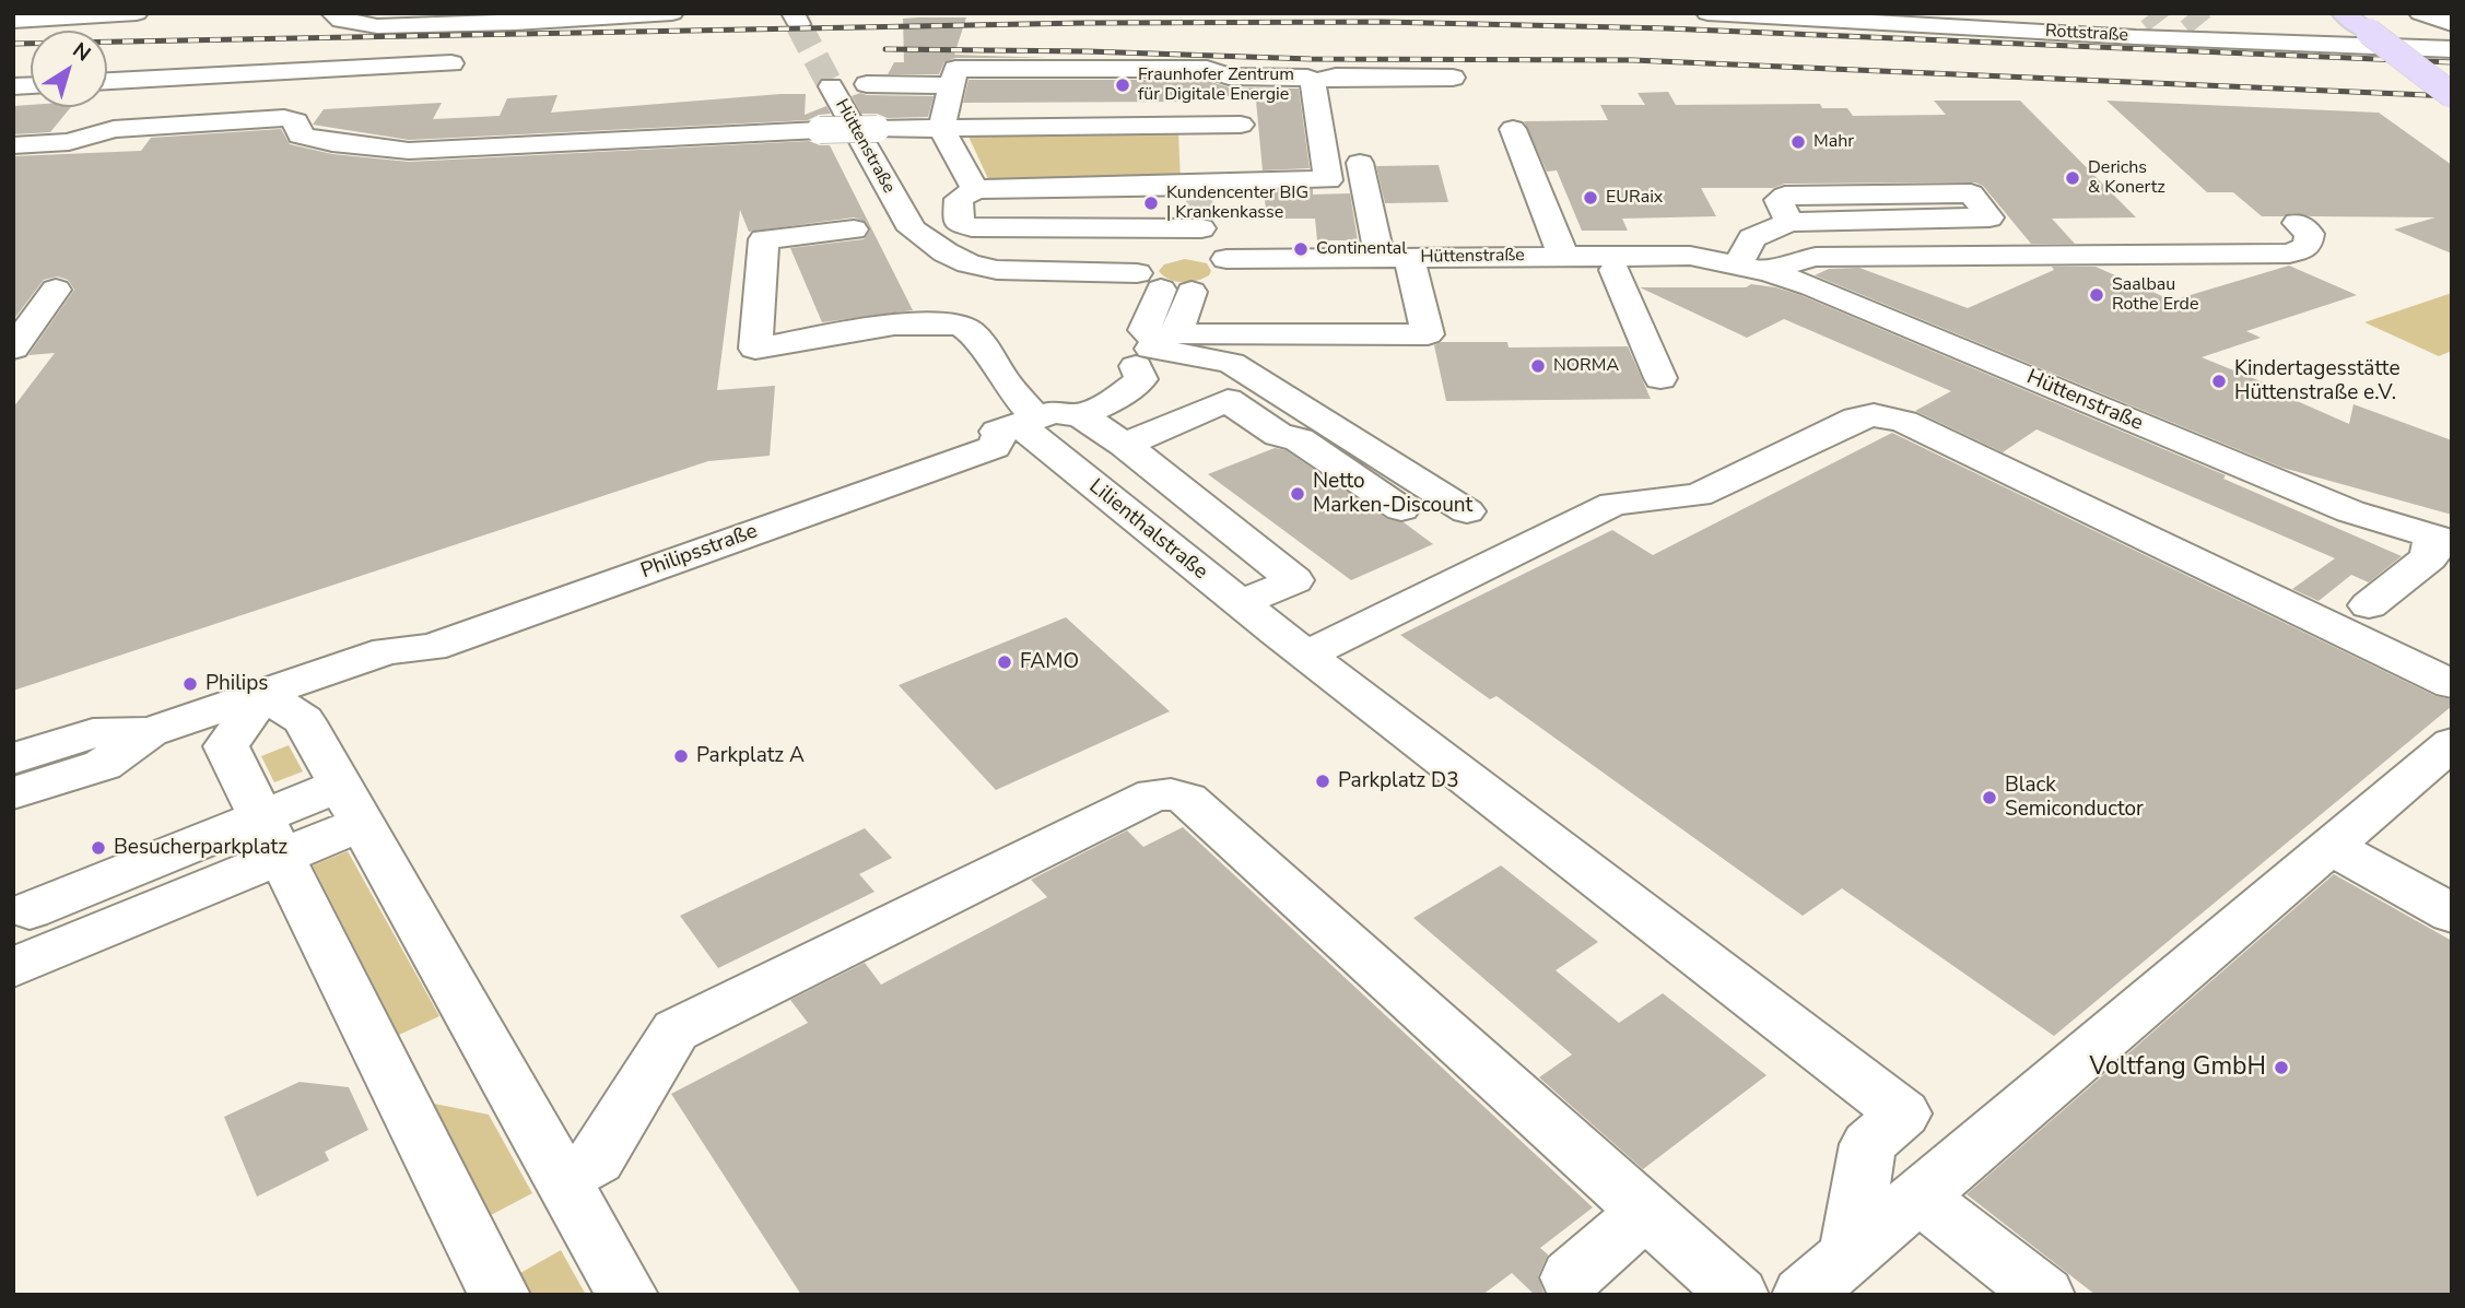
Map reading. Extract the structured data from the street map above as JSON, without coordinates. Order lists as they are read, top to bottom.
{
  "streets": {
    "street": [
      "Rottstraße",
      "Hüttenstraße",
      "Lilienthalstraße",
      "Philipsstraße"
    ]
  },
  "crossings": [
    ["Hüttenstraße", "Philipsstraße"],
    ["Lilienthalstraße", "Philipsstraße"]
  ],
  "places": [
    "Fraunhofer Zentrum für Digitale Energie",
    "Mahr",
    "Derichs & Konertz",
    "EURaix",
    "Kundencenter BIG | Krankenkasse",
    "Continental",
    "Saalbau Rothe Erde",
    "NORMA",
    "Kindertagesstätte Hüttenstraße e.V.",
    "Netto Marken-Discount",
    "FAMO",
    "Philips",
    "Parkplatz A",
    "Parkplatz D3",
    "Black Semiconductor",
    "Besucherparkplatz",
    "Voltfang GmbH"
  ],
  "north": "top right"
}
